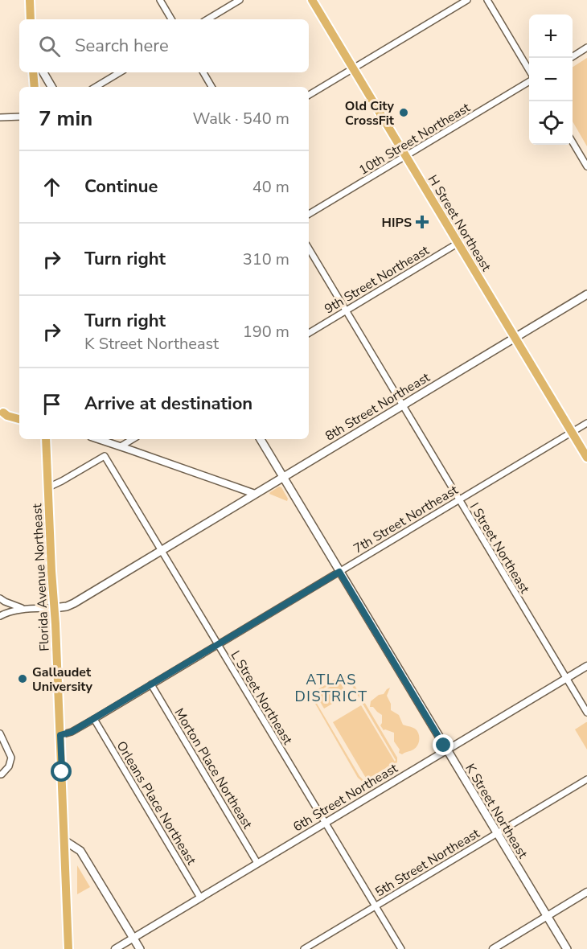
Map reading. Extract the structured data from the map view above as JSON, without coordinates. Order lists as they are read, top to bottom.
{
  "streets": {
    "main road": [
      "H Street Northeast",
      "8th Street Northeast",
      "Florida Avenue Northeast",
      "K Street Northeast"
    ],
    "street": [
      "10th Street Northeast",
      "9th Street Northeast",
      "7th Street Northeast",
      "I Street Northeast",
      "L Street Northeast",
      "Morton Place Northeast",
      "6th Street Northeast",
      "Orleans Place Northeast",
      "5th Street Northeast"
    ]
  },
  "crossings": [
    ["10th Street Northeast", "H Street Northeast"],
    ["H Street Northeast", "9th Street Northeast"],
    ["H Street Northeast", "8th Street Northeast"],
    ["H Street Northeast", "7th Street Northeast"],
    ["9th Street Northeast", "I Street Northeast"],
    ["8th Street Northeast", "I Street Northeast"],
    ["8th Street Northeast", "Florida Avenue Northeast"],
    ["8th Street Northeast", "L Street Northeast"],
    ["8th Street Northeast", "K Street Northeast"],
    ["7th Street Northeast", "I Street Northeast"],
    ["7th Street Northeast", "Florida Avenue Northeast"],
    ["7th Street Northeast", "L Street Northeast"],
    ["7th Street Northeast", "Morton Place Northeast"],
    ["7th Street Northeast", "Orleans Place Northeast"],
    ["7th Street Northeast", "K Street Northeast"],
    ["I Street Northeast", "6th Street Northeast"],
    ["Florida Avenue Northeast", "L Street Northeast"],
    ["L Street Northeast", "6th Street Northeast"],
    ["L Street Northeast", "5th Street Northeast"],
    ["Morton Place Northeast", "6th Street Northeast"],
    ["6th Street Northeast", "Orleans Place Northeast"],
    ["6th Street Northeast", "K Street Northeast"],
    ["K Street Northeast", "5th Street Northeast"]
  ],
  "districts": ["ATLAS DISTRICT"],
  "places": {
    "other": ["Old City CrossFit", "Gallaudet University"],
    "health": ["HIPS"]
  },
  "page": {
    "map_buttons": ["+", "−"],
    "search": "Search here",
    "heading": ["7 min", "Walk · 540 m"],
    "list": [
      ["Continue", "40 m"],
      ["Turn right", "310 m"],
      ["Turn right", "K Street Northeast", "190 m"],
      "Arrive at destination"
    ]
  }
}
